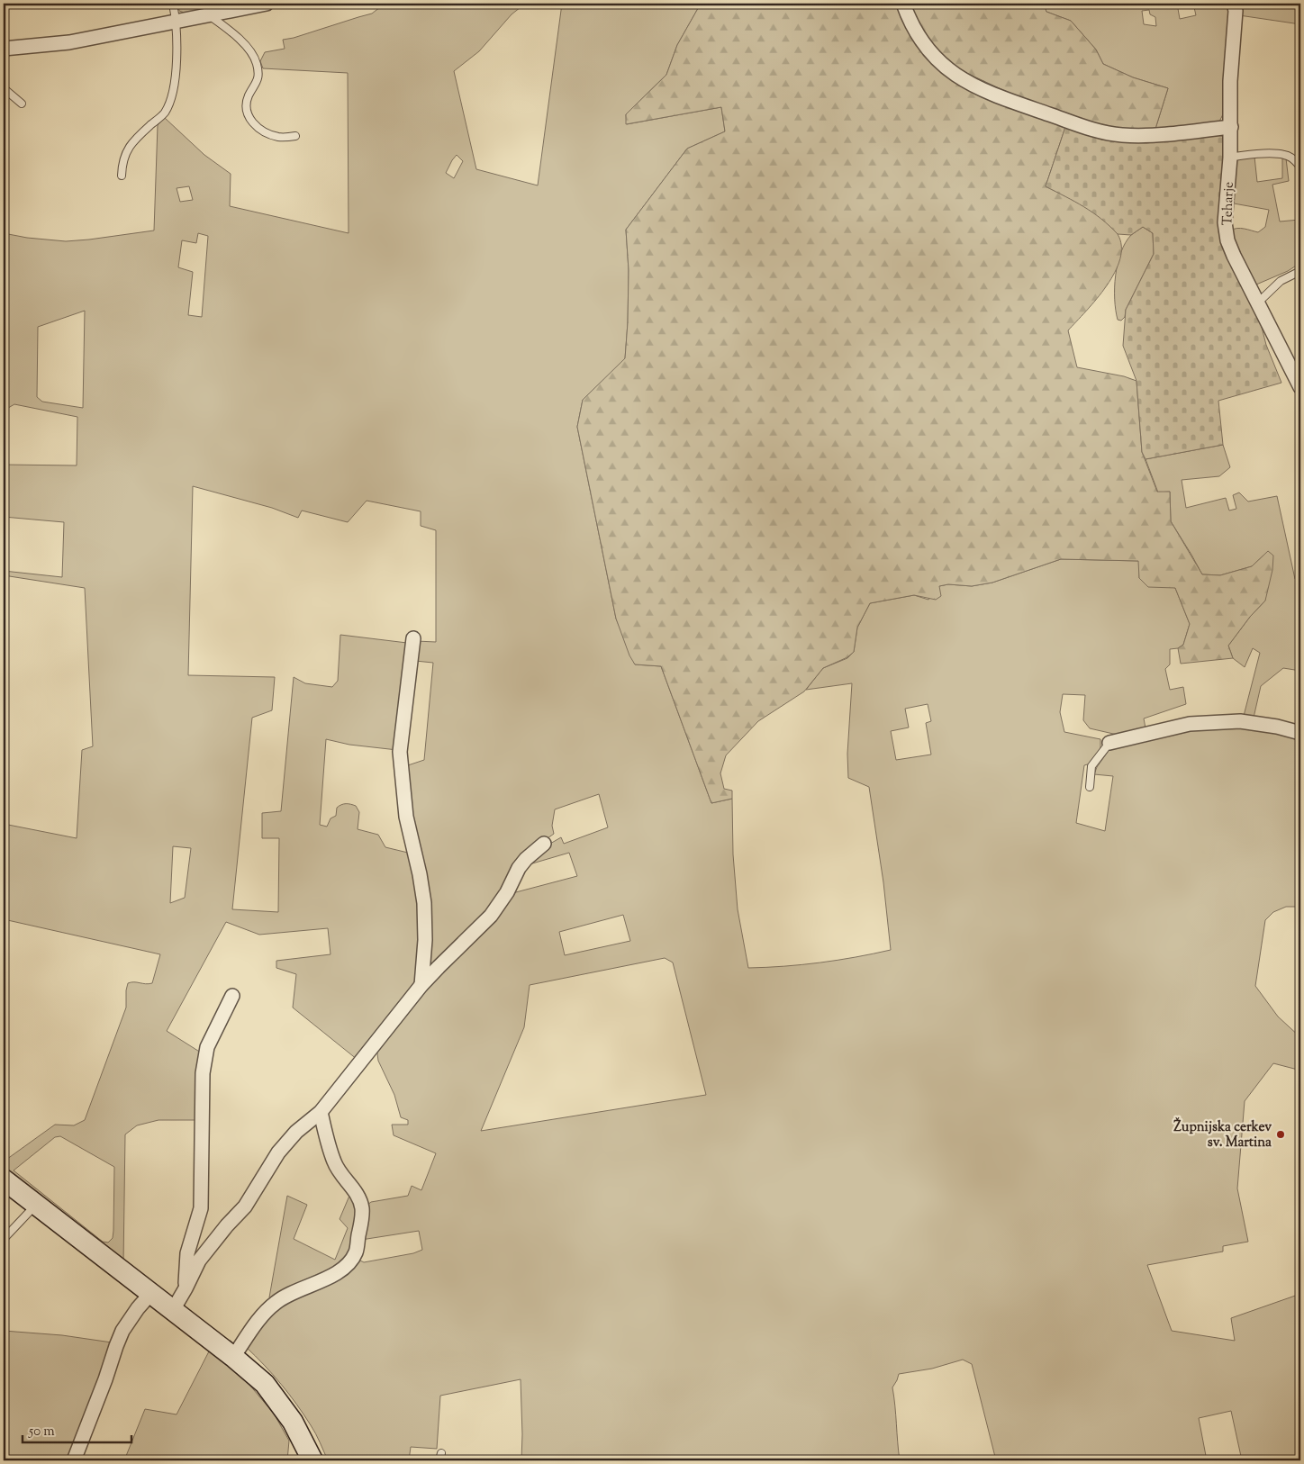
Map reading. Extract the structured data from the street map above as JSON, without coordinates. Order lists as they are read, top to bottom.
{
  "streets": {
    "street": ["Teharje"]
  },
  "places": ["Župnijska cerkev sv. Martina"],
  "scale_bar": "50 m"
}
